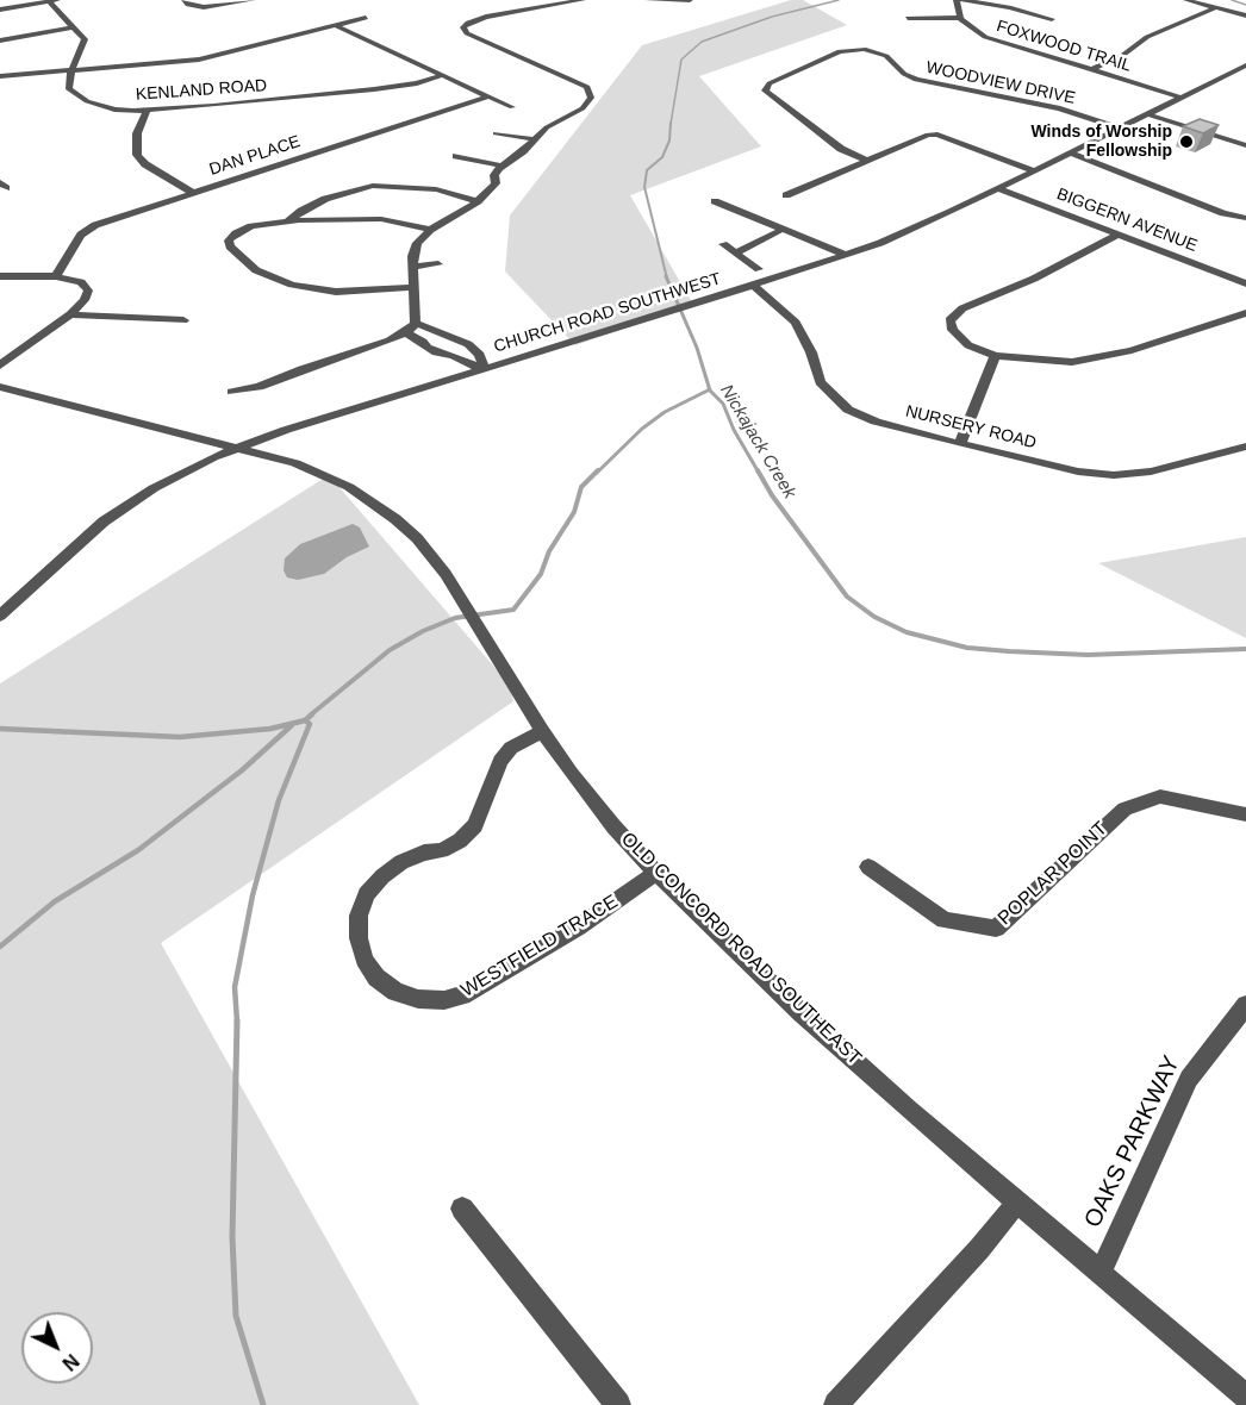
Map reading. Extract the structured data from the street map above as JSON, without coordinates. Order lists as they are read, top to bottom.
{
  "streets": {
    "street": [
      "FOXWOOD TRAIL",
      "WOODVIEW DRIVE",
      "KENLAND ROAD",
      "DAN PLACE",
      "BIGGERN AVENUE",
      "CHURCH ROAD SOUTHWEST",
      "NURSERY ROAD",
      "POPLAR POINT",
      "WESTFIELD TRACE",
      "OLD CONCORD ROAD SOUTHEAST",
      "OAKS PARKWAY"
    ]
  },
  "crossings": [
    ["FOXWOOD TRAIL", "CHURCH ROAD SOUTHWEST"],
    ["WOODVIEW DRIVE", "CHURCH ROAD SOUTHWEST"],
    ["BIGGERN AVENUE", "CHURCH ROAD SOUTHWEST"],
    ["CHURCH ROAD SOUTHWEST", "NURSERY ROAD"],
    ["CHURCH ROAD SOUTHWEST", "OLD CONCORD ROAD SOUTHEAST"],
    ["WESTFIELD TRACE", "OLD CONCORD ROAD SOUTHEAST"],
    ["OLD CONCORD ROAD SOUTHEAST", "OAKS PARKWAY"]
  ],
  "water": ["Nickajack Creek"],
  "places": ["Winds of Worship Fellowship"],
  "north": "bottom right"
}
